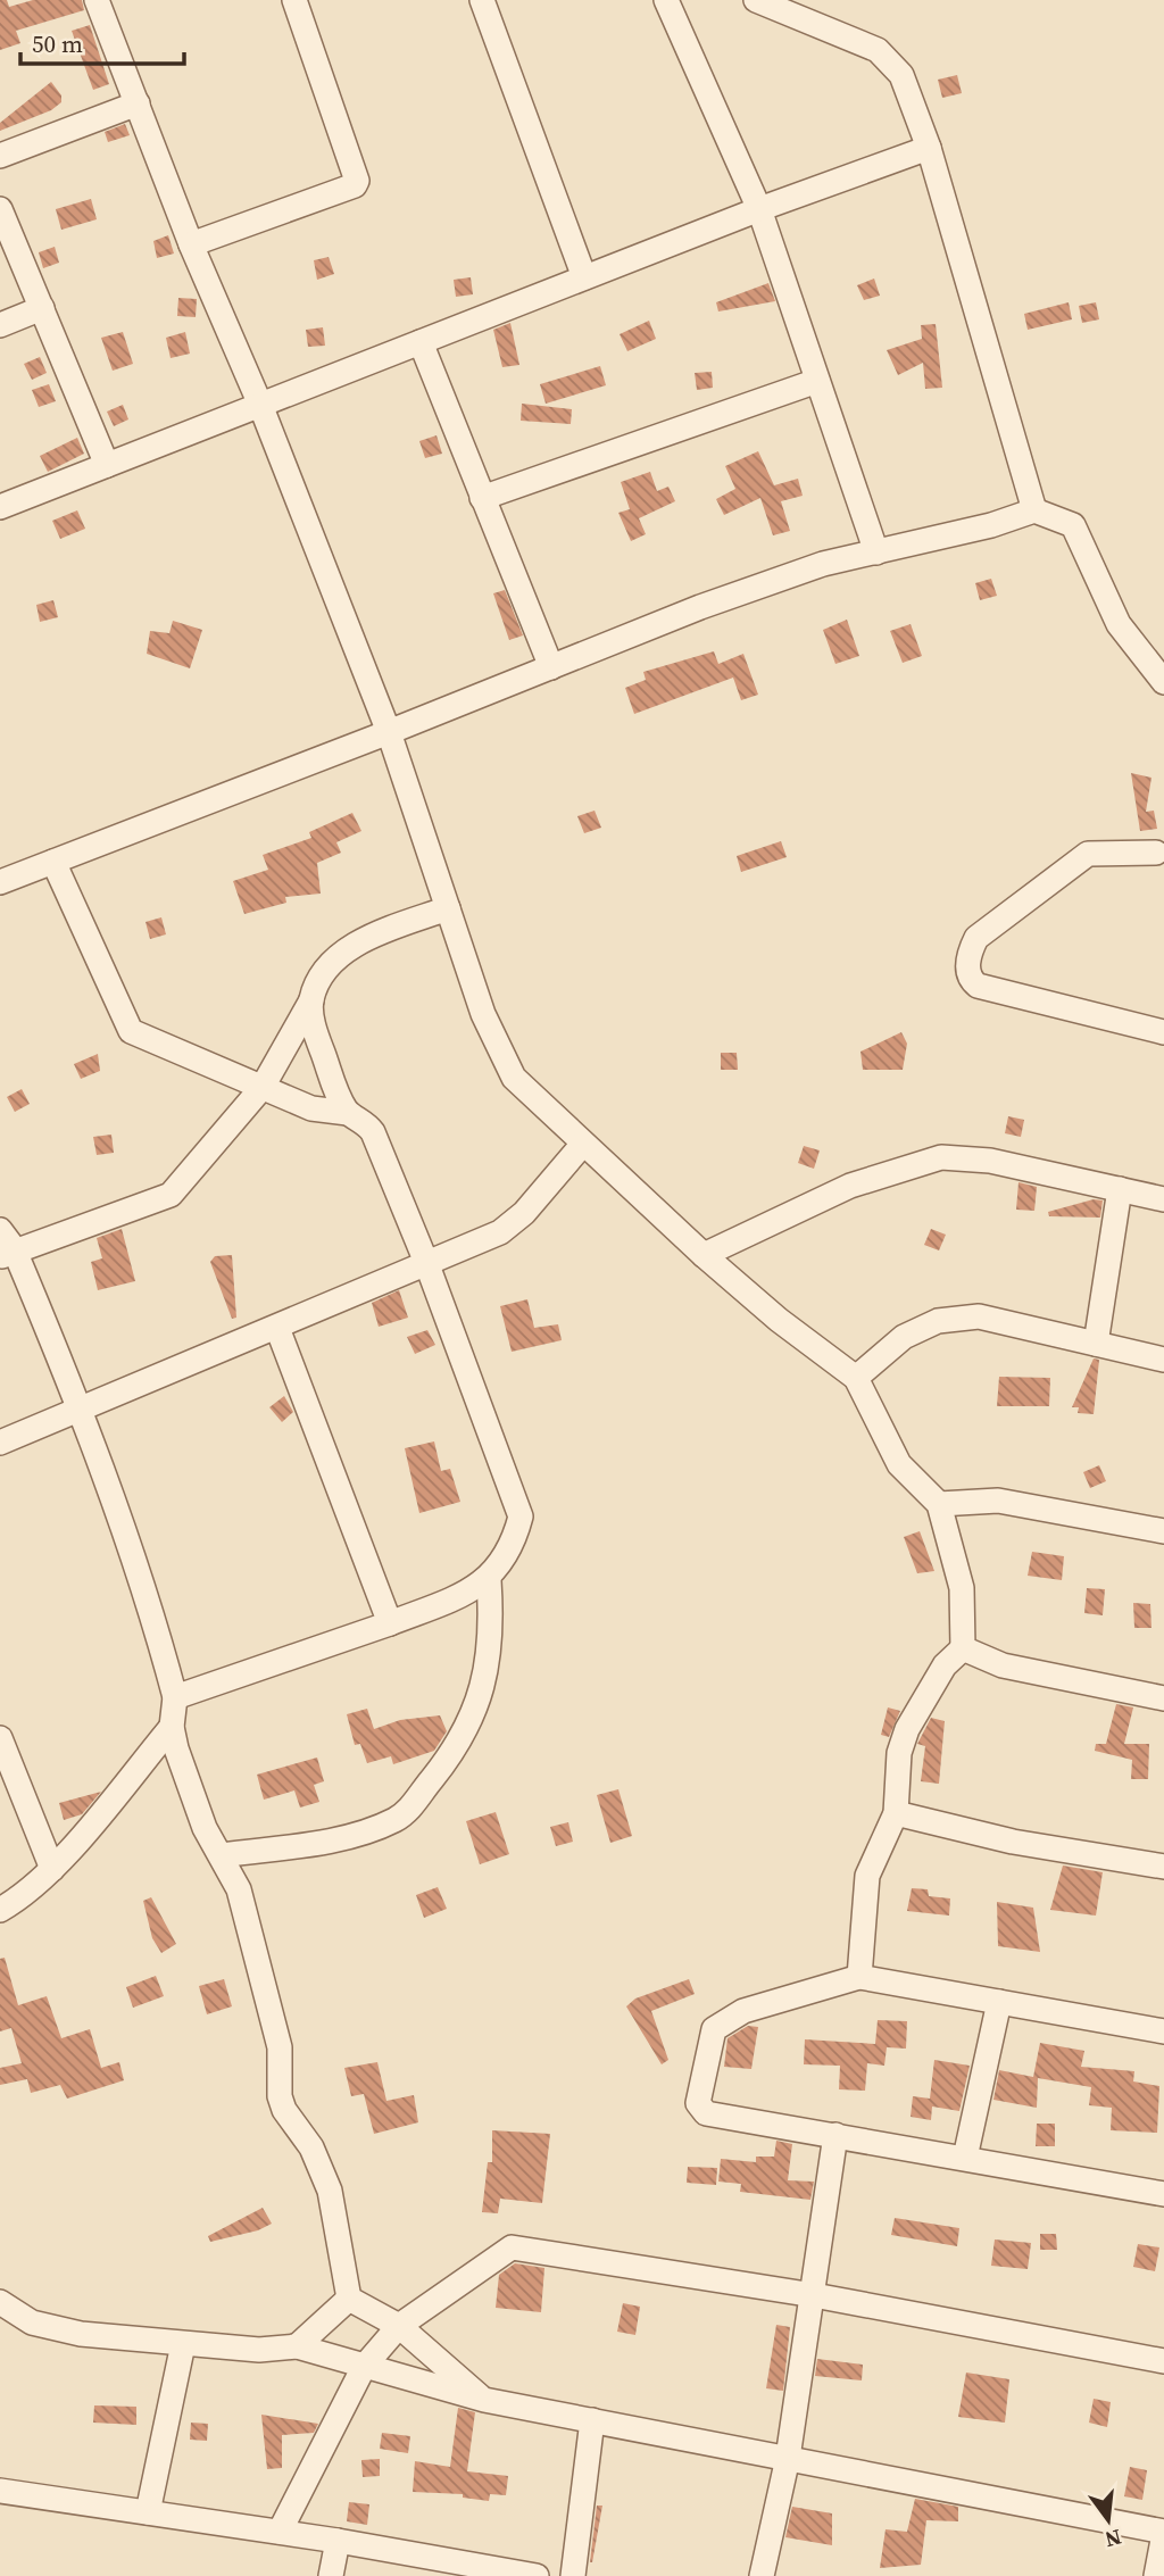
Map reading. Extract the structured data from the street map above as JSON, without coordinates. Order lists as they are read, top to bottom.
{
  "scale_bar": "50 m",
  "north": "bottom"
}
